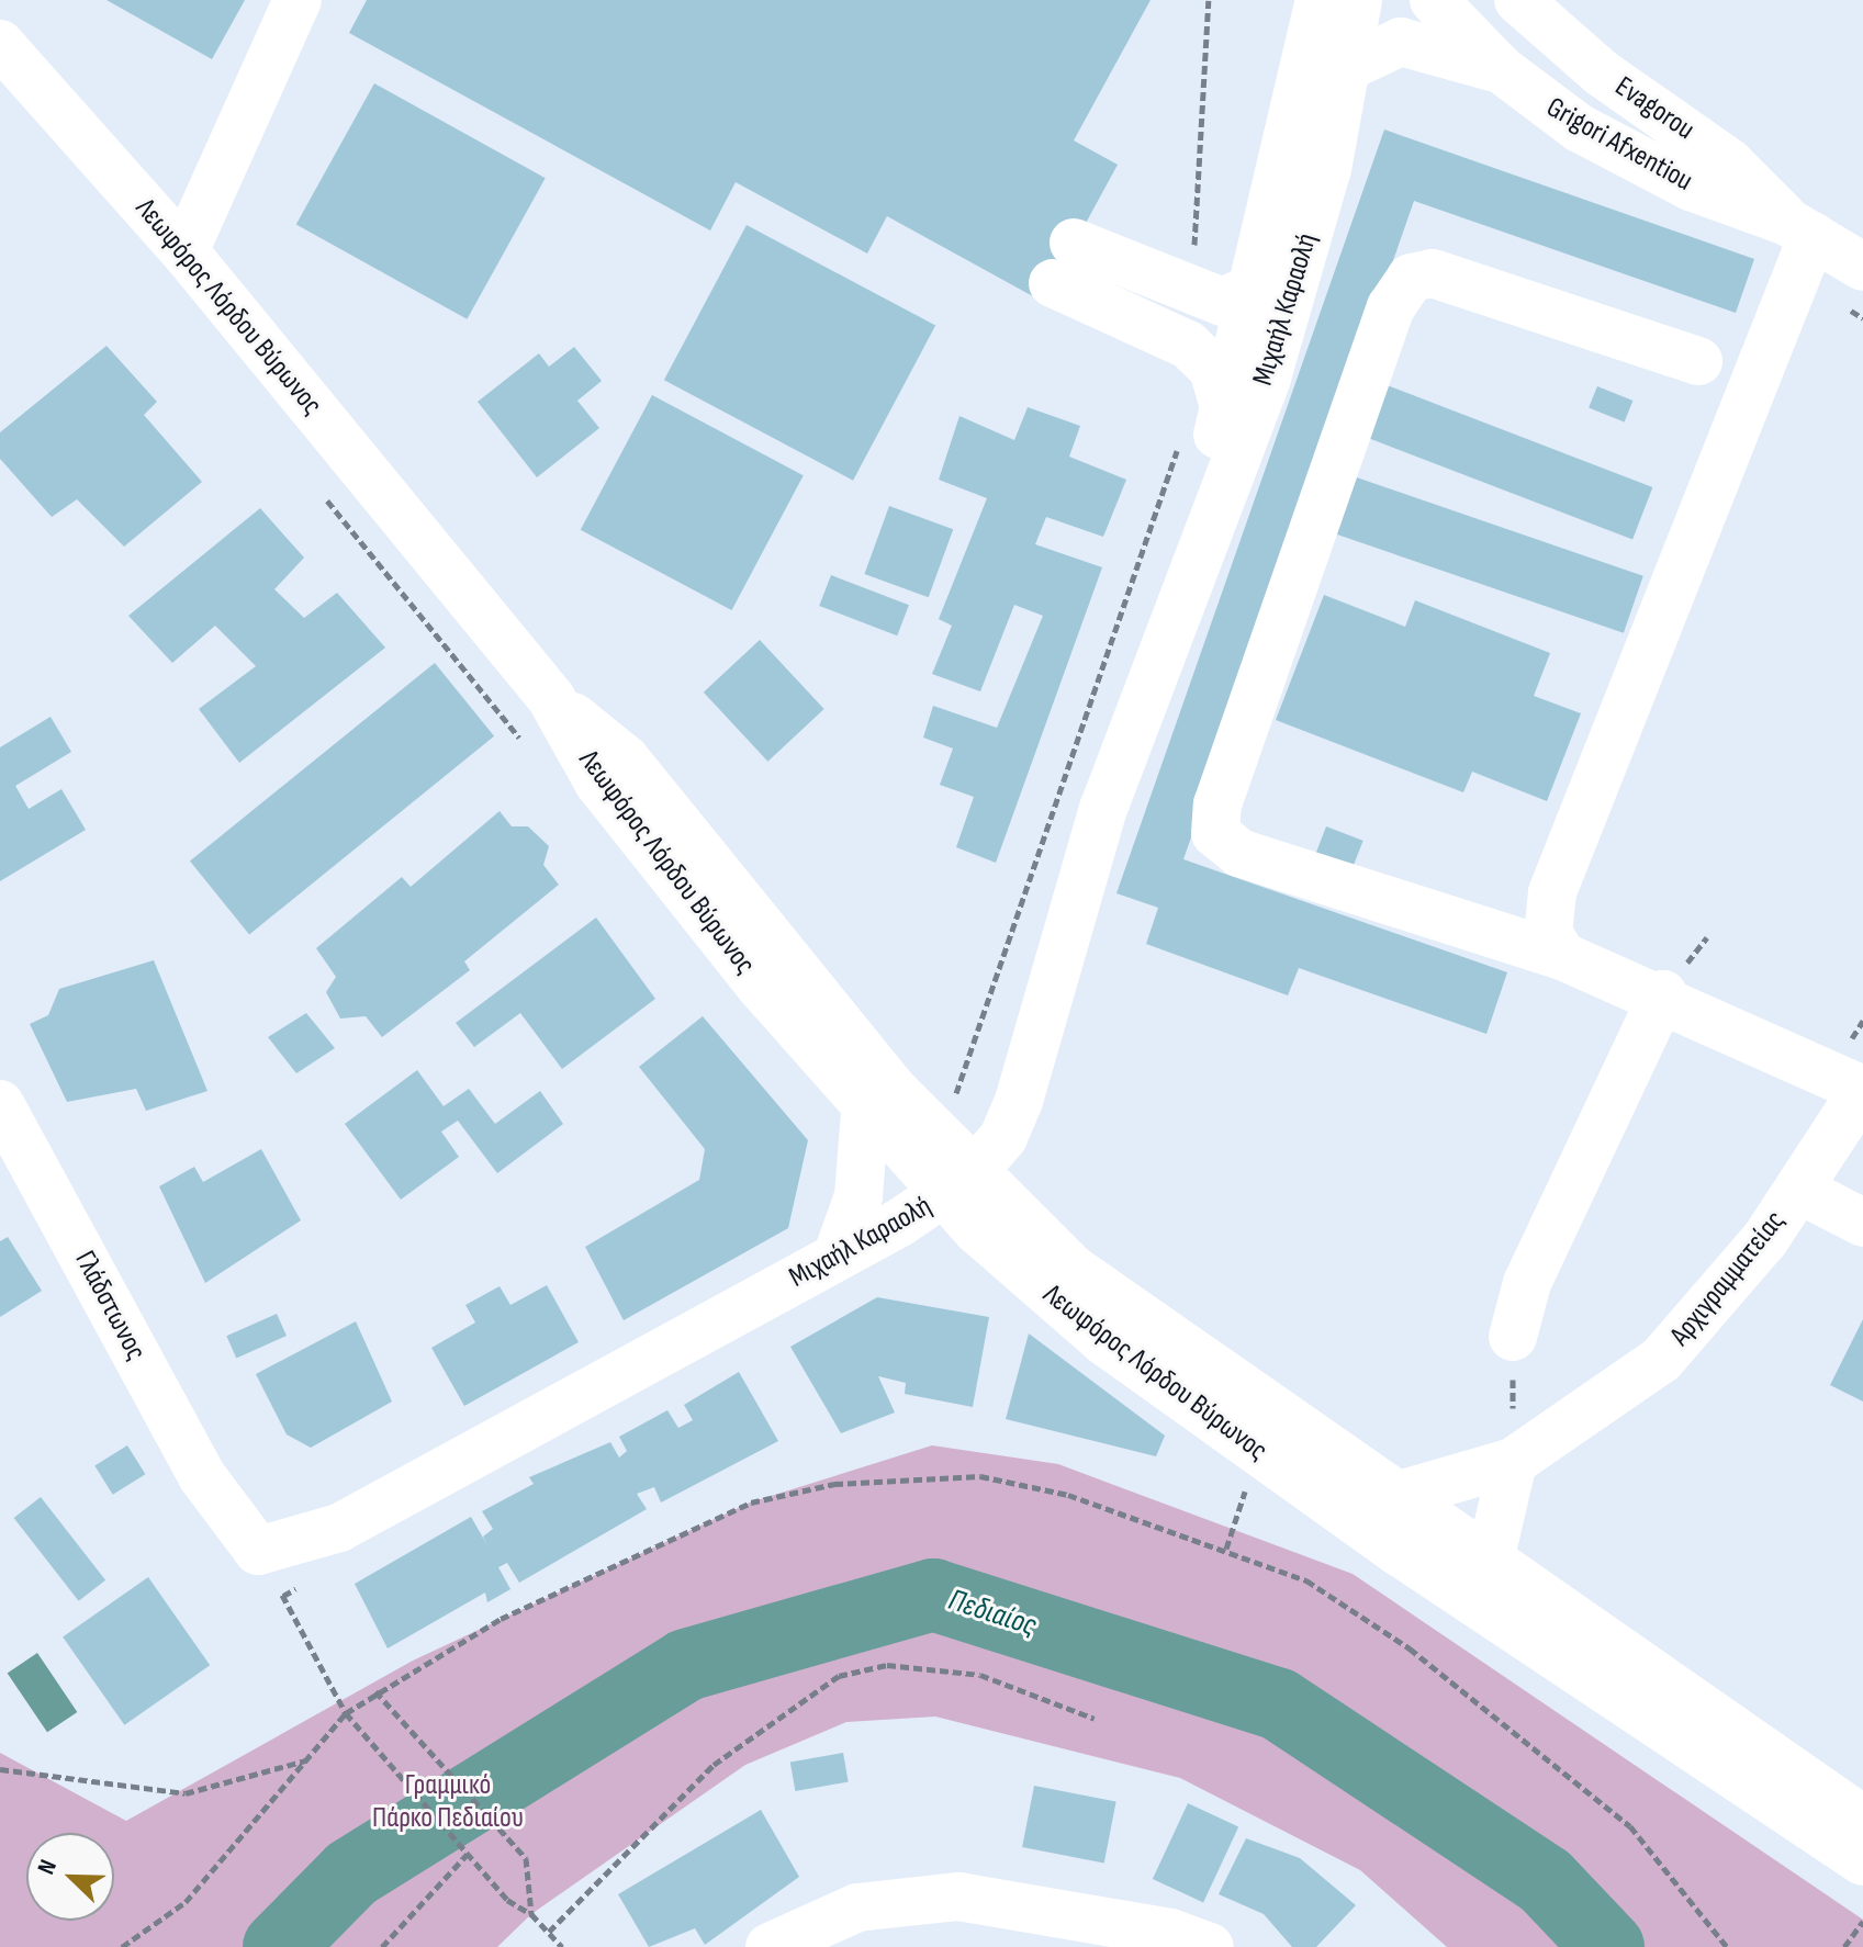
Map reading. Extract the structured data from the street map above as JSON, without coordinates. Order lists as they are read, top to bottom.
{
  "streets": {
    "street": [
      "Evagorou",
      "Grigori Afxentiou",
      "Λεωφόρος Λόρδου Βύρωνος",
      "Μιχαήλ Καραολή",
      "Αρχιγραμματείας",
      "Γλάδστωνος"
    ]
  },
  "crossings": [
    ["Evagorou", "Grigori Afxentiou"],
    ["Λεωφόρος Λόρδου Βύρωνος", "Μιχαήλ Καραολή"],
    ["Λεωφόρος Λόρδου Βύρωνος", "Αρχιγραμματείας"],
    ["Μιχαήλ Καραολή", "Γλάδστωνος"]
  ],
  "water": ["Πεδιαίος"],
  "parks": ["Γραμμικό Πάρκο Πεδιαίου"],
  "north": "top left"
}
